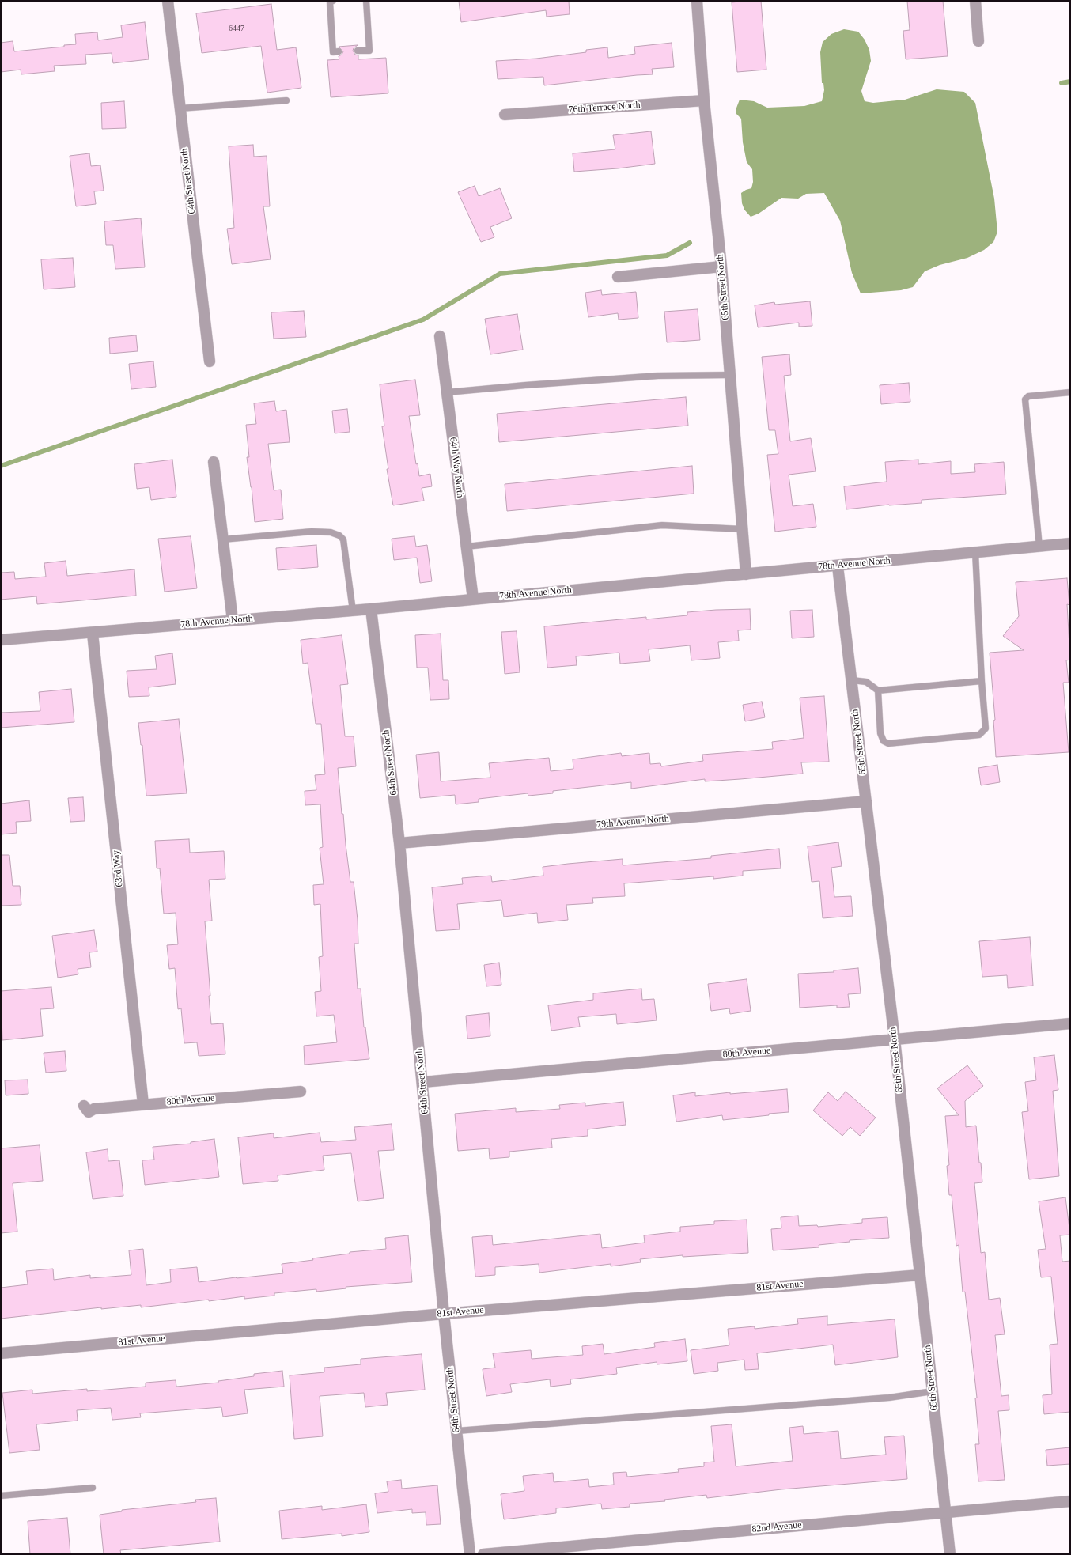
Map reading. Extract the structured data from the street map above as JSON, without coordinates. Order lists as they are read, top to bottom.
{
  "streets": {
    "street": [
      "76th Terrace North",
      "64th Street North",
      "65th Street North",
      "64th Way North",
      "78th Avenue North",
      "79th Avenue North",
      "63rd Way",
      "80th Avenue",
      "81st Avenue",
      "82nd Avenue"
    ]
  },
  "crossings": [
    ["76th Terrace North", "65th Street North"],
    ["64th Street North", "78th Avenue North"],
    ["64th Street North", "79th Avenue North"],
    ["64th Street North", "80th Avenue"],
    ["64th Street North", "81st Avenue"],
    ["65th Street North", "78th Avenue North"],
    ["65th Street North", "79th Avenue North"],
    ["65th Street North", "80th Avenue"],
    ["65th Street North", "81st Avenue"],
    ["65th Street North", "82nd Avenue"],
    ["64th Way North", "78th Avenue North"],
    ["78th Avenue North", "63rd Way"],
    ["63rd Way", "80th Avenue"]
  ],
  "house_numbers": ["6447"]
}
